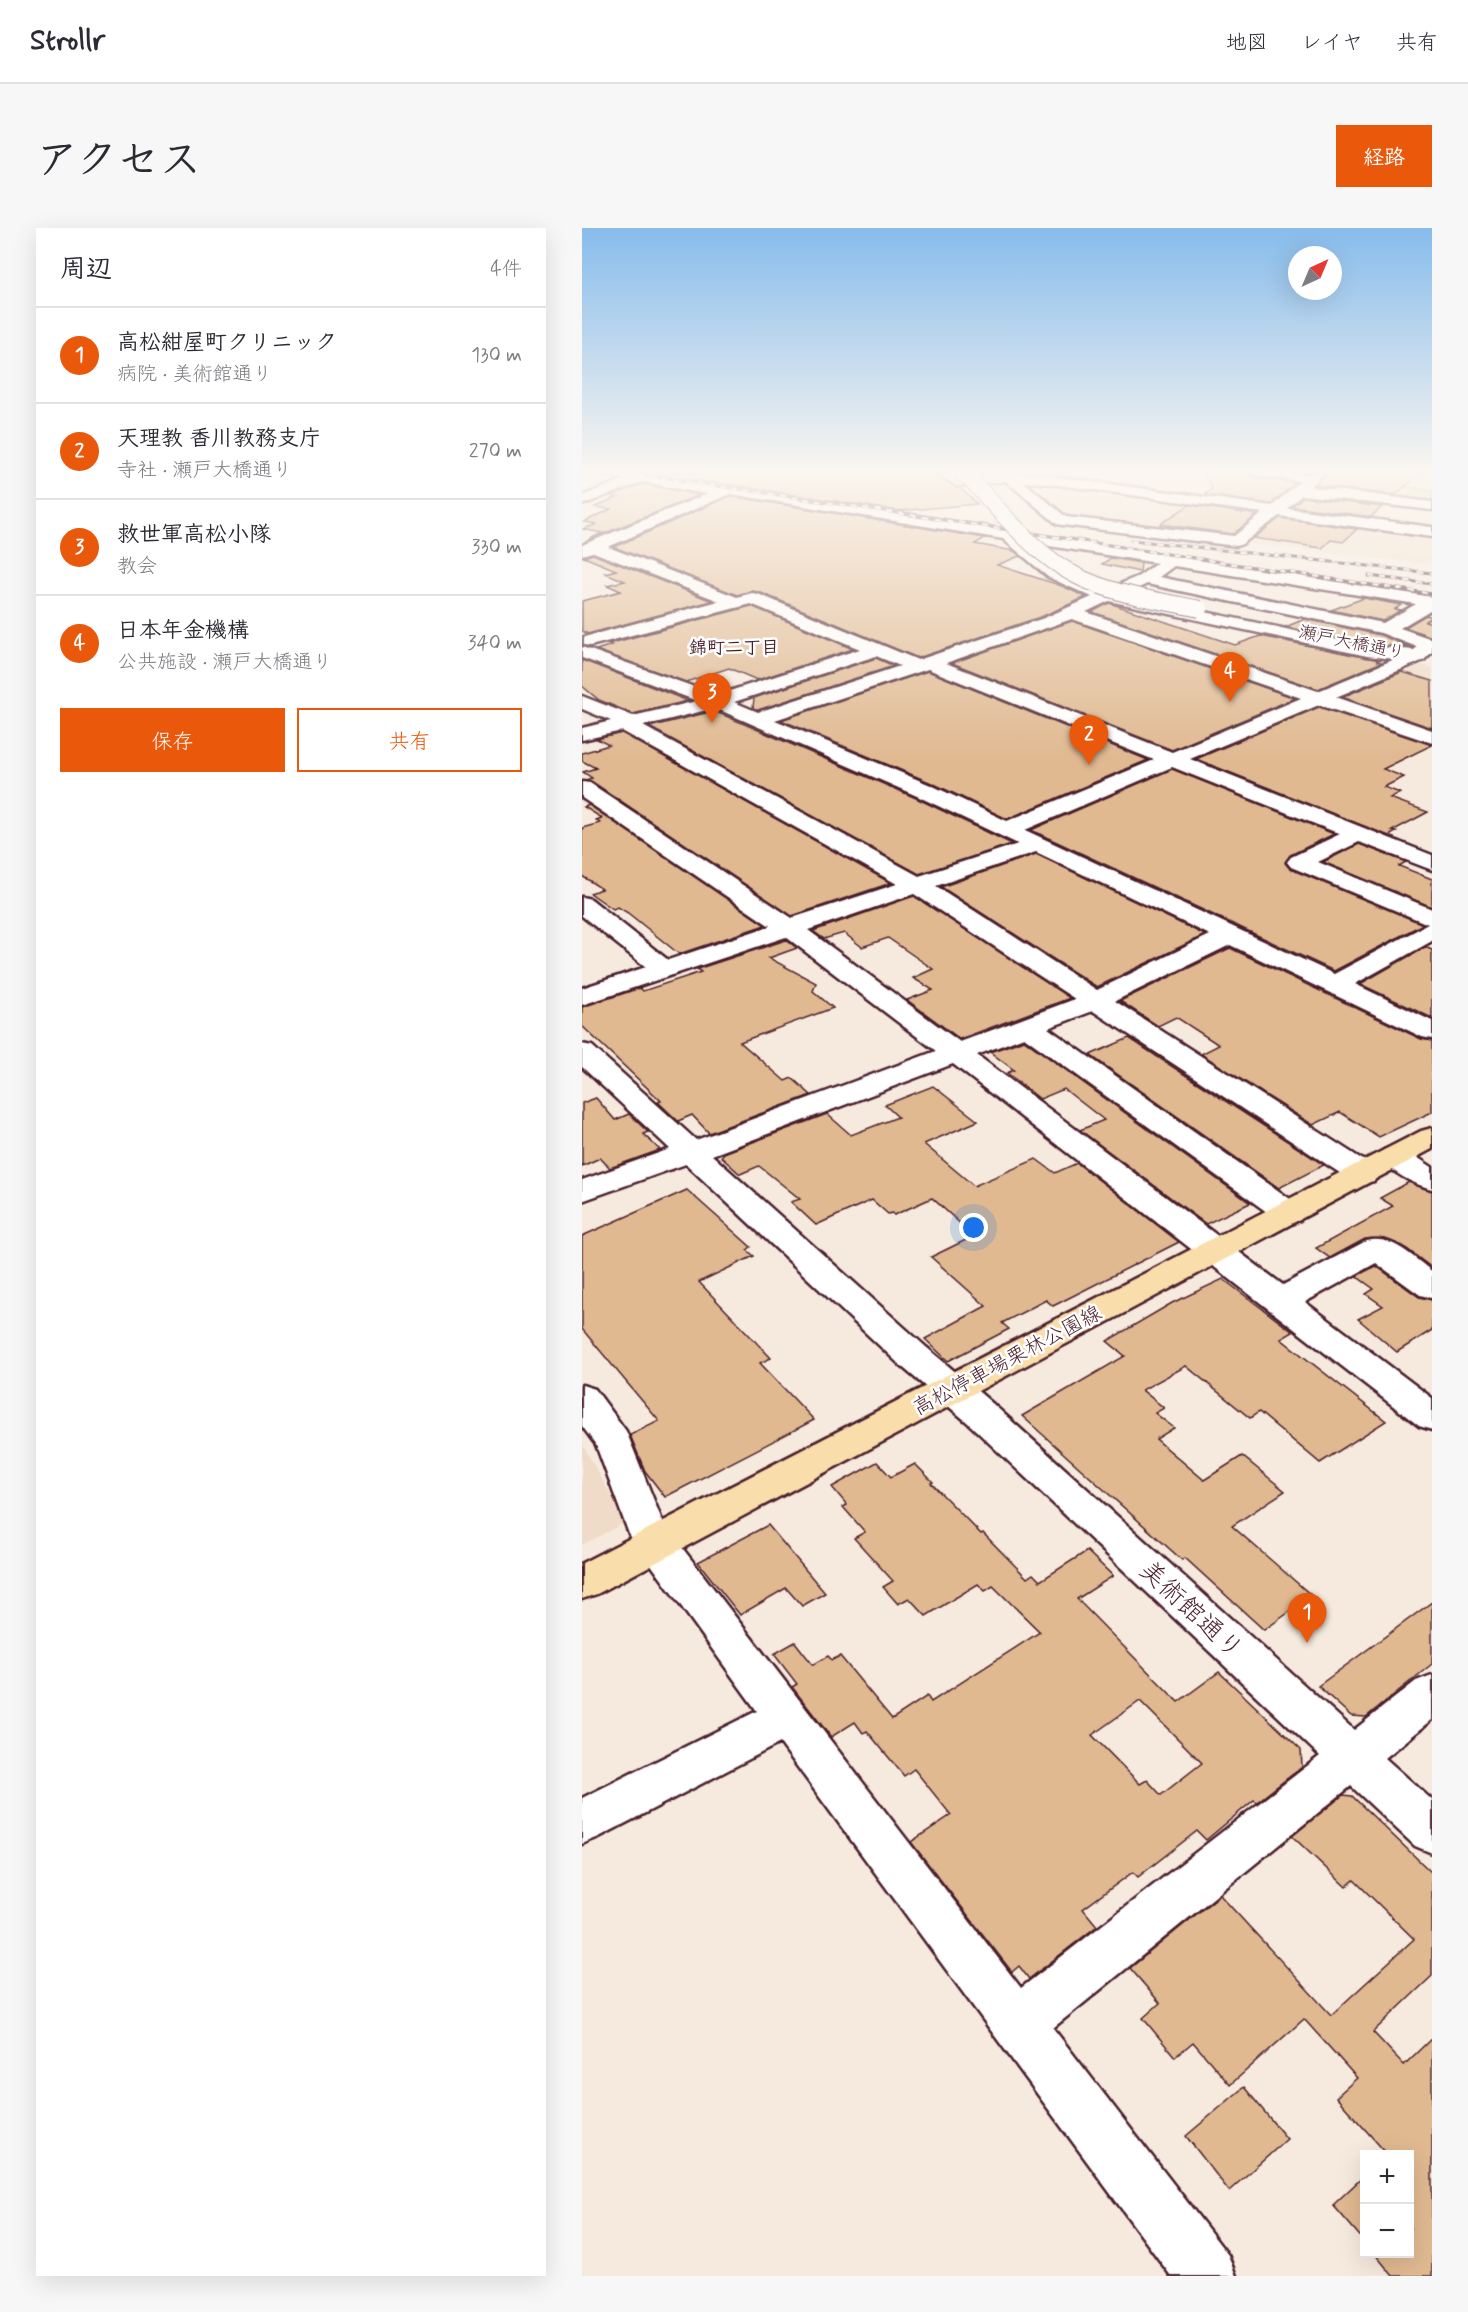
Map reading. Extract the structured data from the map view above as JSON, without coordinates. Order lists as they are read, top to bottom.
{
  "streets": {
    "main road": ["高松停車場栗林公園線"],
    "street": ["瀬戸大橋通り", "美術館通り"]
  },
  "crossings": [
    ["高松停車場栗林公園線", "美術館通り"]
  ],
  "districts": ["錦町二丁目"],
  "north": "top right",
  "page": {
    "header": "Strollr",
    "nav": ["地図", "レイヤ", "共有"],
    "title": "アクセス",
    "buttons": [
      "経路",
      ["保存", "共有"]
    ],
    "heading": ["周辺", "4件"],
    "list": [
      {
        "mark": "1",
        "name": "高松紺屋町クリニック",
        "note": "病院 · 美術館通り",
        "value": "130 m"
      },
      {
        "mark": "2",
        "name": "天理教 香川教務支庁",
        "note": "寺社 · 瀬戸大橋通り",
        "value": "270 m"
      },
      {
        "mark": "3",
        "name": "救世軍高松小隊",
        "note": "教会",
        "value": "330 m"
      },
      {
        "mark": "4",
        "name": "日本年金機構",
        "note": "公共施設 · 瀬戸大橋通り",
        "value": "340 m"
      }
    ],
    "pins": [
      "4",
      "3",
      "2",
      "1"
    ],
    "map_buttons": ["+", "−"]
  }
}
